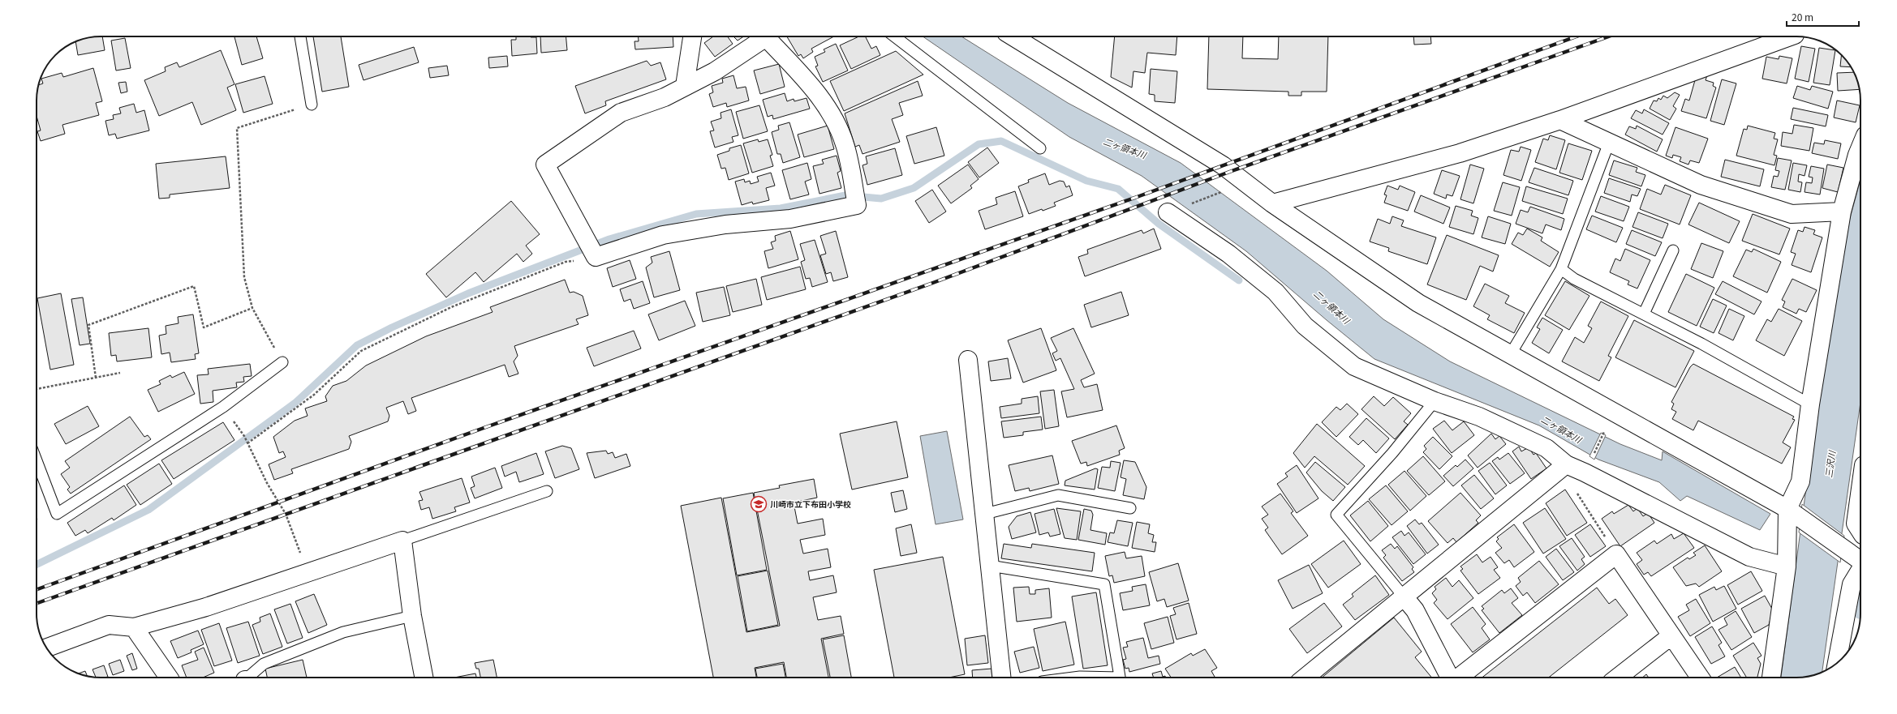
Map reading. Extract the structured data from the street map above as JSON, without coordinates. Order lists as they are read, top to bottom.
{
  "water": ["二ヶ領本川", "三沢川"],
  "places": {
    "school or university": ["川崎市立下布田小学校"]
  },
  "scale_bar": "20 m"
}
